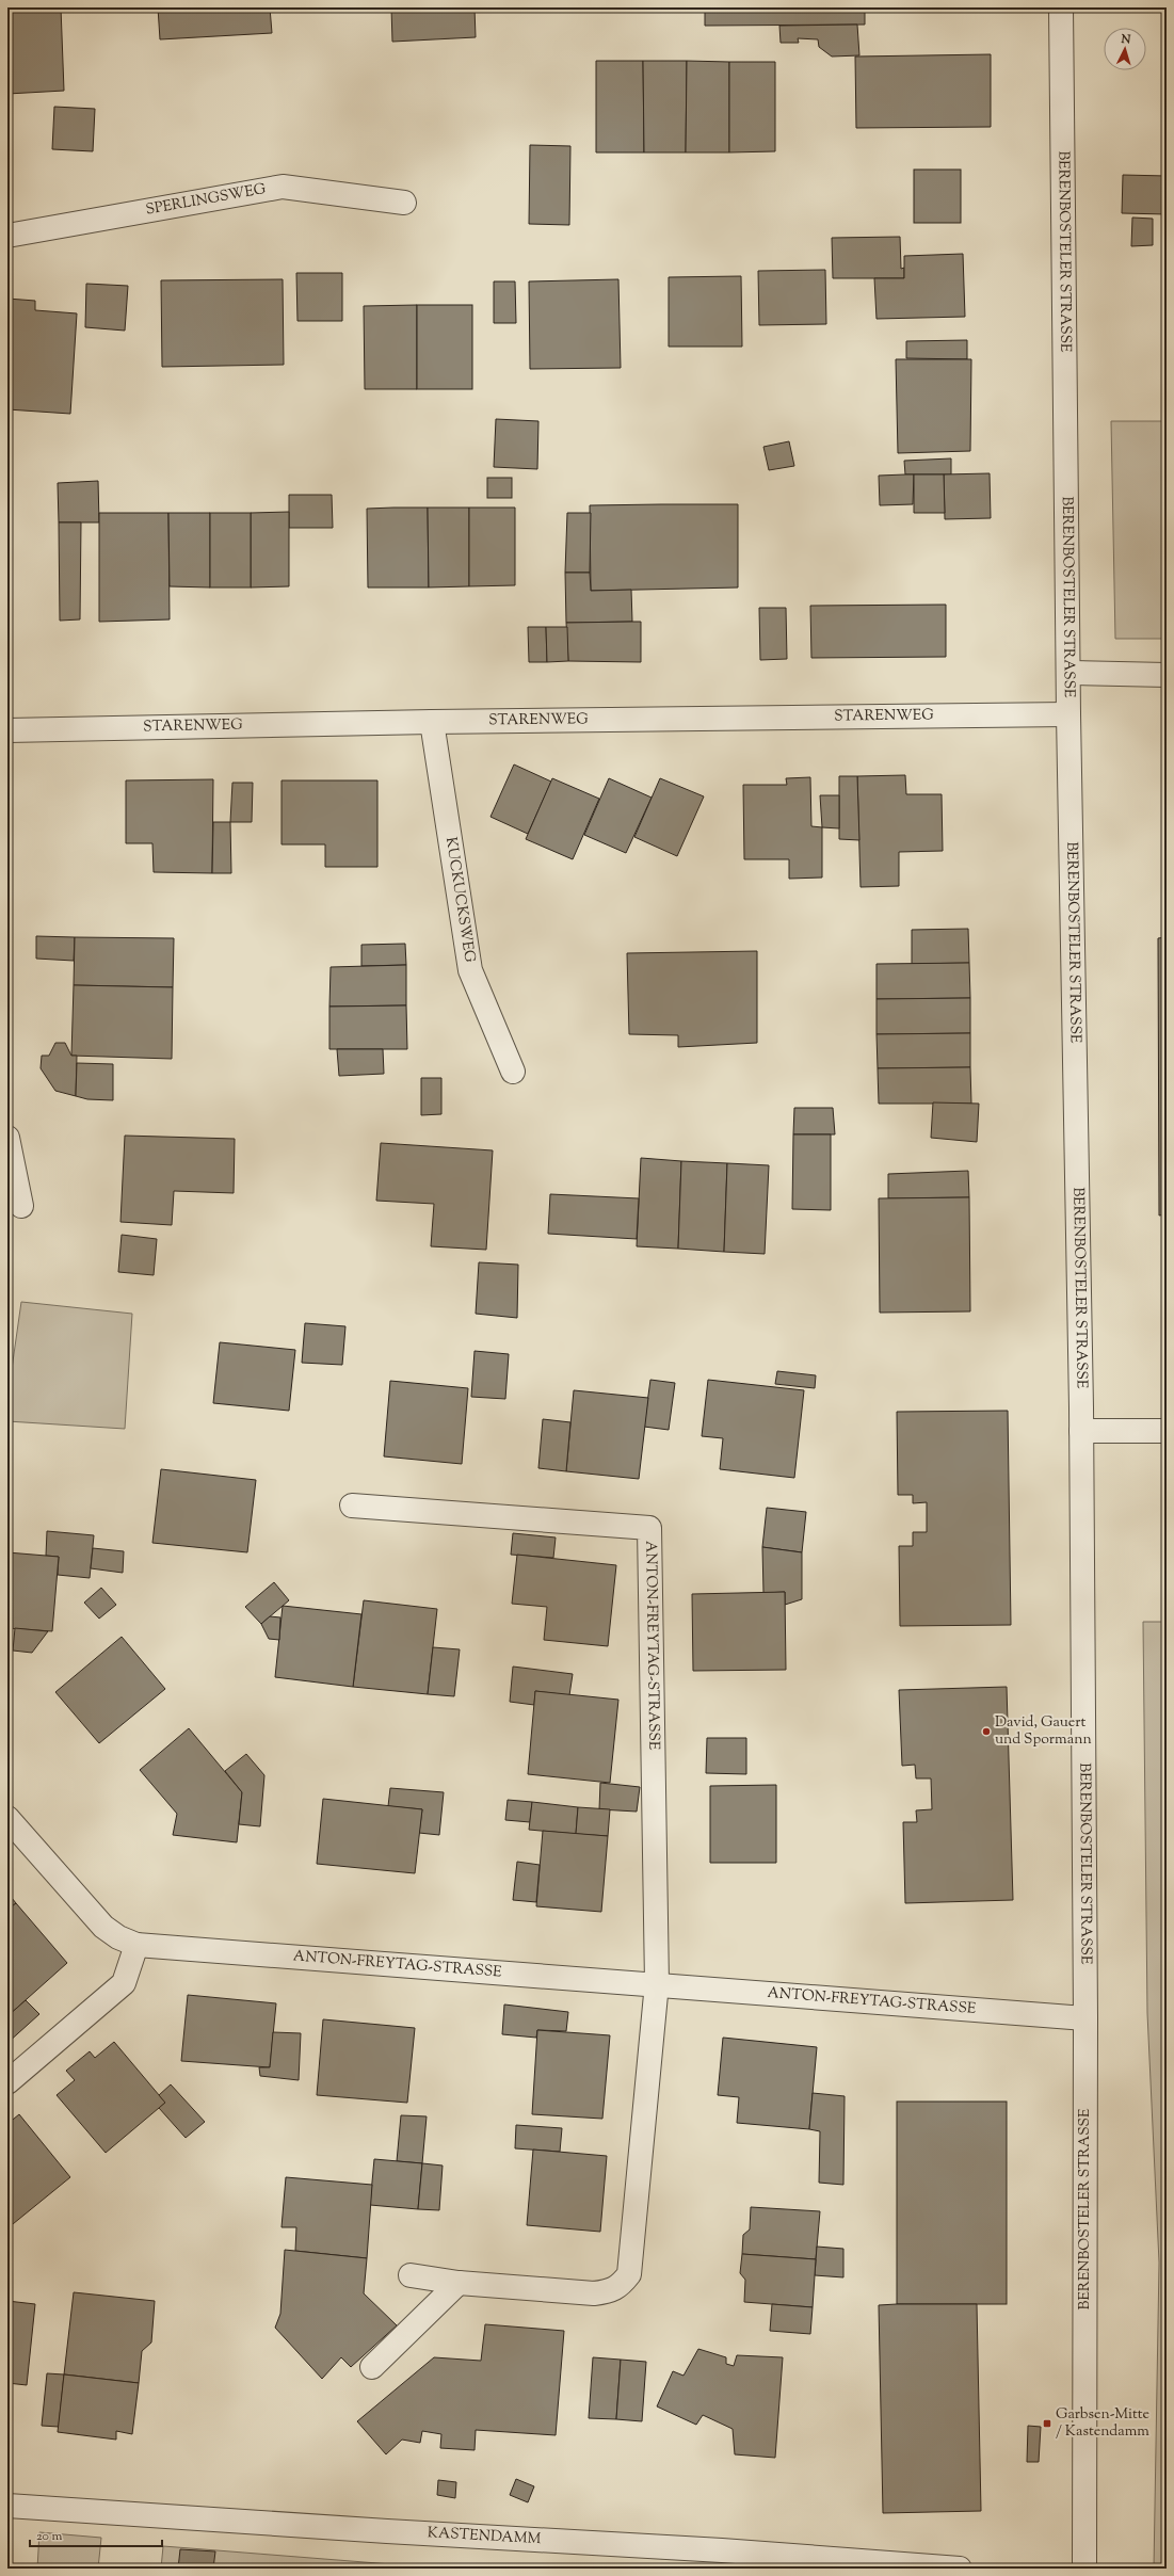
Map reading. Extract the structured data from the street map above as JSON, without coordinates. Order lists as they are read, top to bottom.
{
  "streets": {
    "street": [
      "SPERLINGSWEG",
      "BERENBOSTELER STRASSE",
      "STARENWEG",
      "KUCKUCKSWEG",
      "ANTON-FREYTAG-STRASSE",
      "KASTENDAMM"
    ]
  },
  "crossings": [
    ["BERENBOSTELER STRASSE", "STARENWEG"],
    ["BERENBOSTELER STRASSE", "ANTON-FREYTAG-STRASSE"],
    ["STARENWEG", "KUCKUCKSWEG"]
  ],
  "places": {
    "other": ["David, Gauert und Spormann"],
    "transit": ["Garbsen-Mitte / Kastendamm"]
  },
  "scale_bar": "20 m",
  "north": "top"
}
